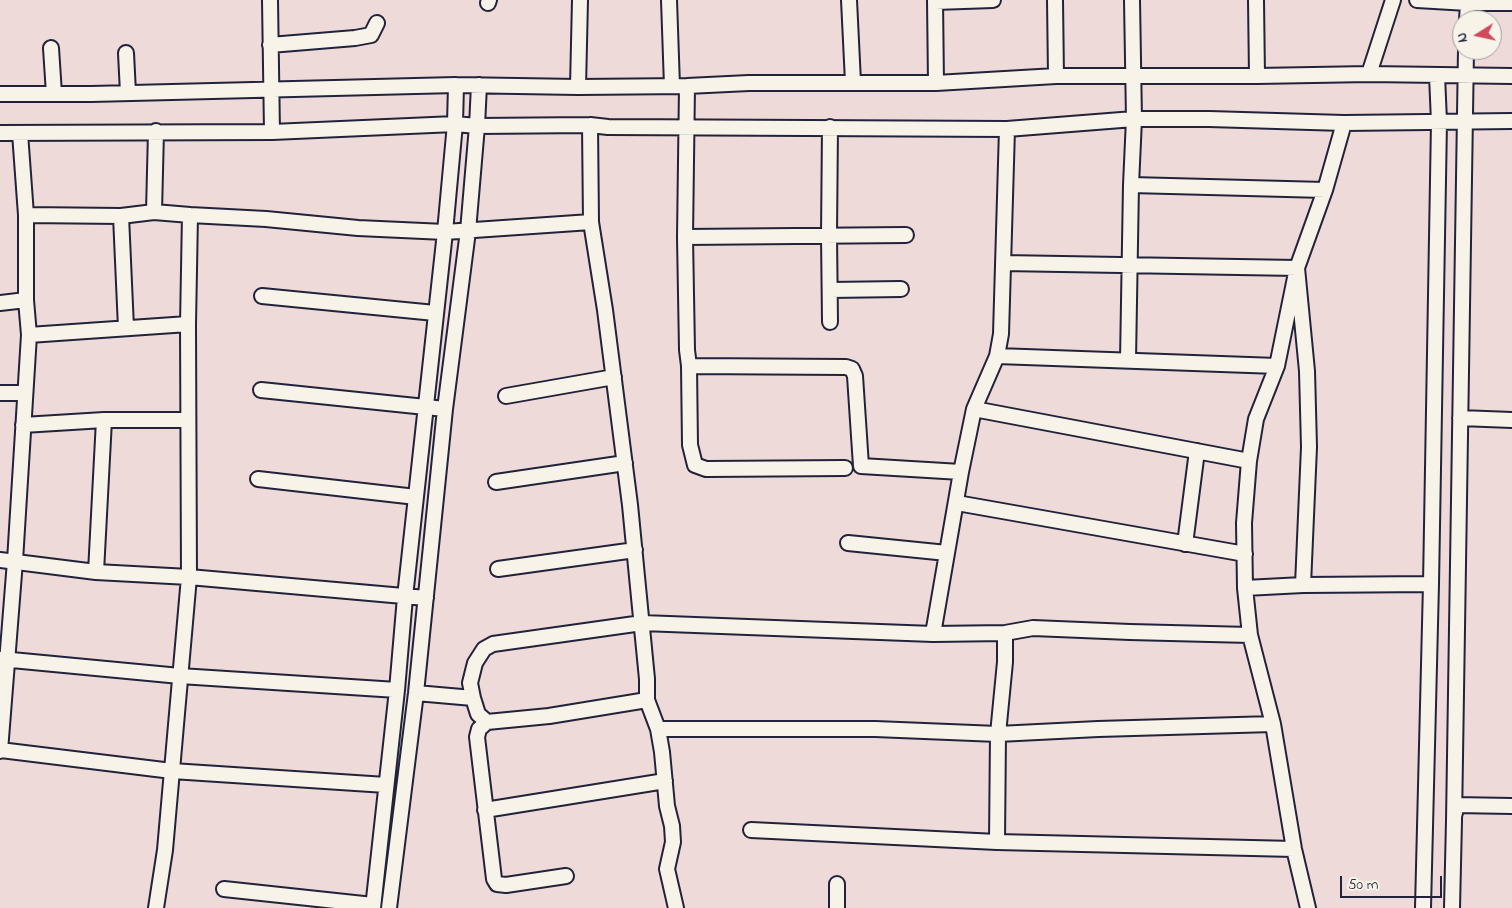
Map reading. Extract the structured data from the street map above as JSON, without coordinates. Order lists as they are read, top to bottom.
{
  "scale_bar": "50 m",
  "north": "left"
}
